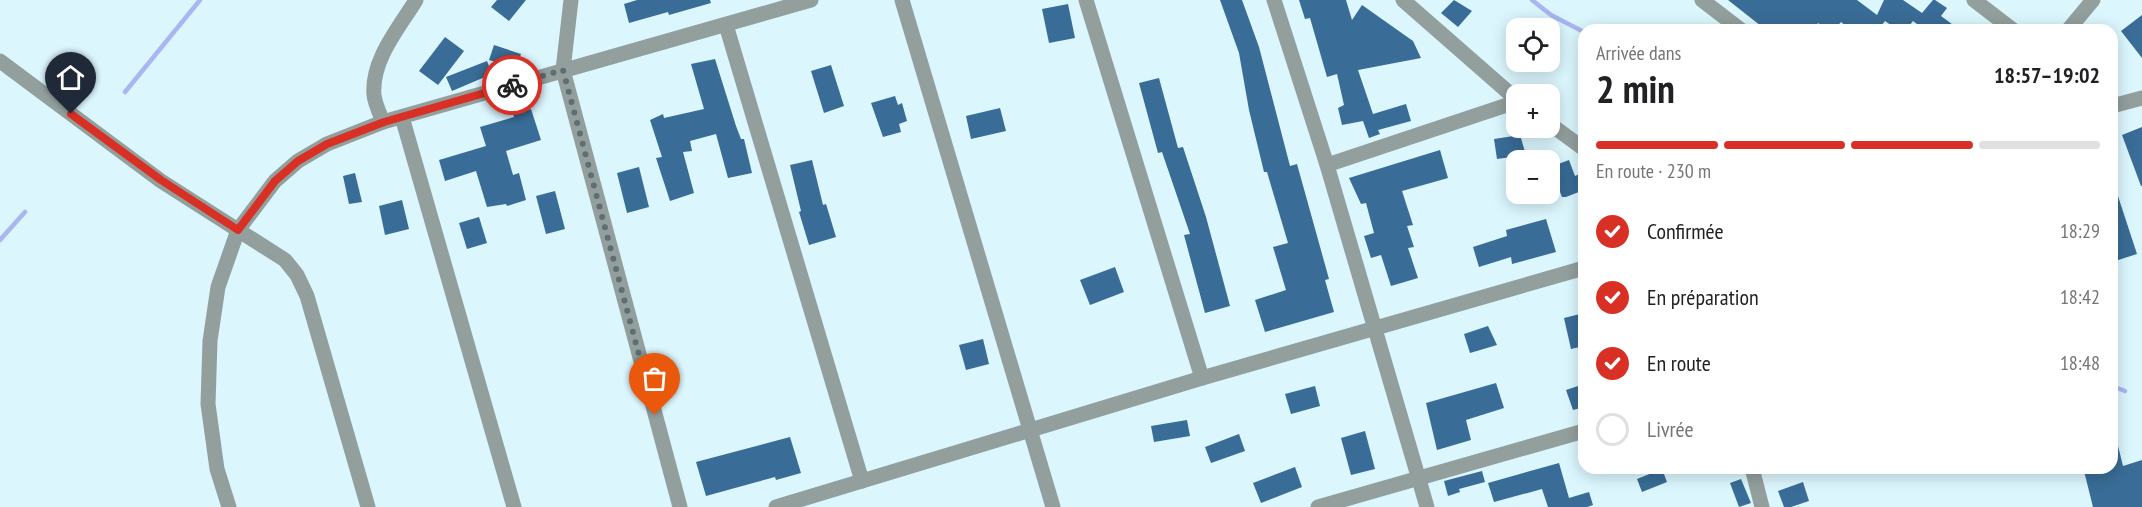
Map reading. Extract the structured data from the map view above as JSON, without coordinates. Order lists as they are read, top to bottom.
{
  "page": {
    "map_buttons": ["+", "−"],
    "heading": ["2 min", "Arrivée dans", "18:57–19:02"],
    "bar": "En route · 230 m",
    "list": [
      ["Confirmée", "18:29"],
      ["En préparation", "18:42"],
      ["En route", "18:48"],
      "Livrée"
    ]
  }
}
